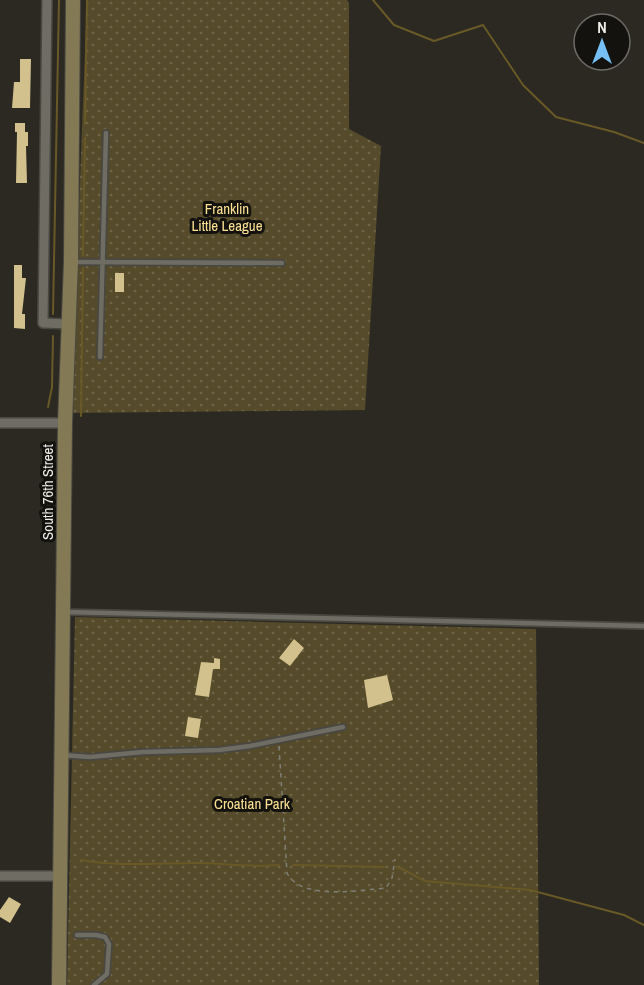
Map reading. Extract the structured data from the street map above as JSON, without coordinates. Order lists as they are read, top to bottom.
{
  "streets": {
    "main road": ["South 76th Street"]
  },
  "parks": ["Franklin Little League", "Croatian Park"],
  "north": "top"
}
